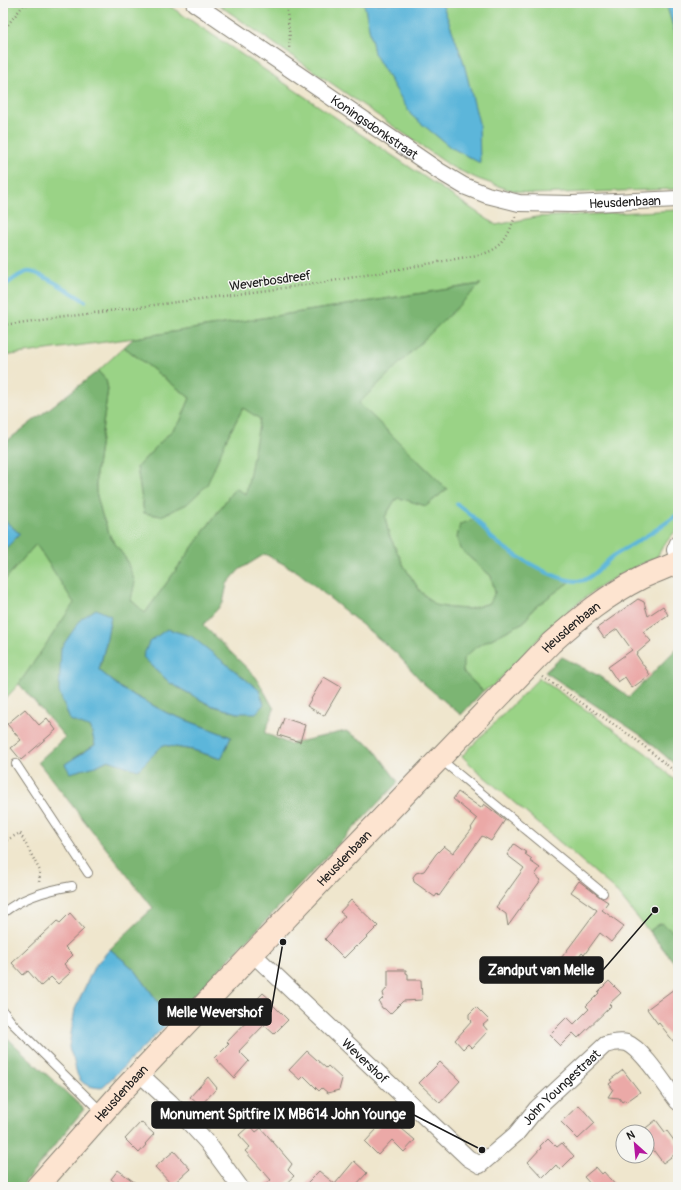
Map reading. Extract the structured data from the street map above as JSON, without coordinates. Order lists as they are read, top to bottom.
{
  "streets": {
    "main road": ["Heusdenbaan"],
    "street": ["Koningsdonkstraat", "Wevershof", "John Youngestraat"],
    "path": ["Weverbosdreef"]
  },
  "crossings": [
    ["Koningsdonkstraat", "Heusdenbaan"],
    ["Heusdenbaan", "Wevershof"],
    ["Wevershof", "John Youngestraat"]
  ],
  "places": ["Zandput van Melle", "Melle Wevershof", "Monument Spitfire IX MB614 John Younge"],
  "north": "top left"
}
